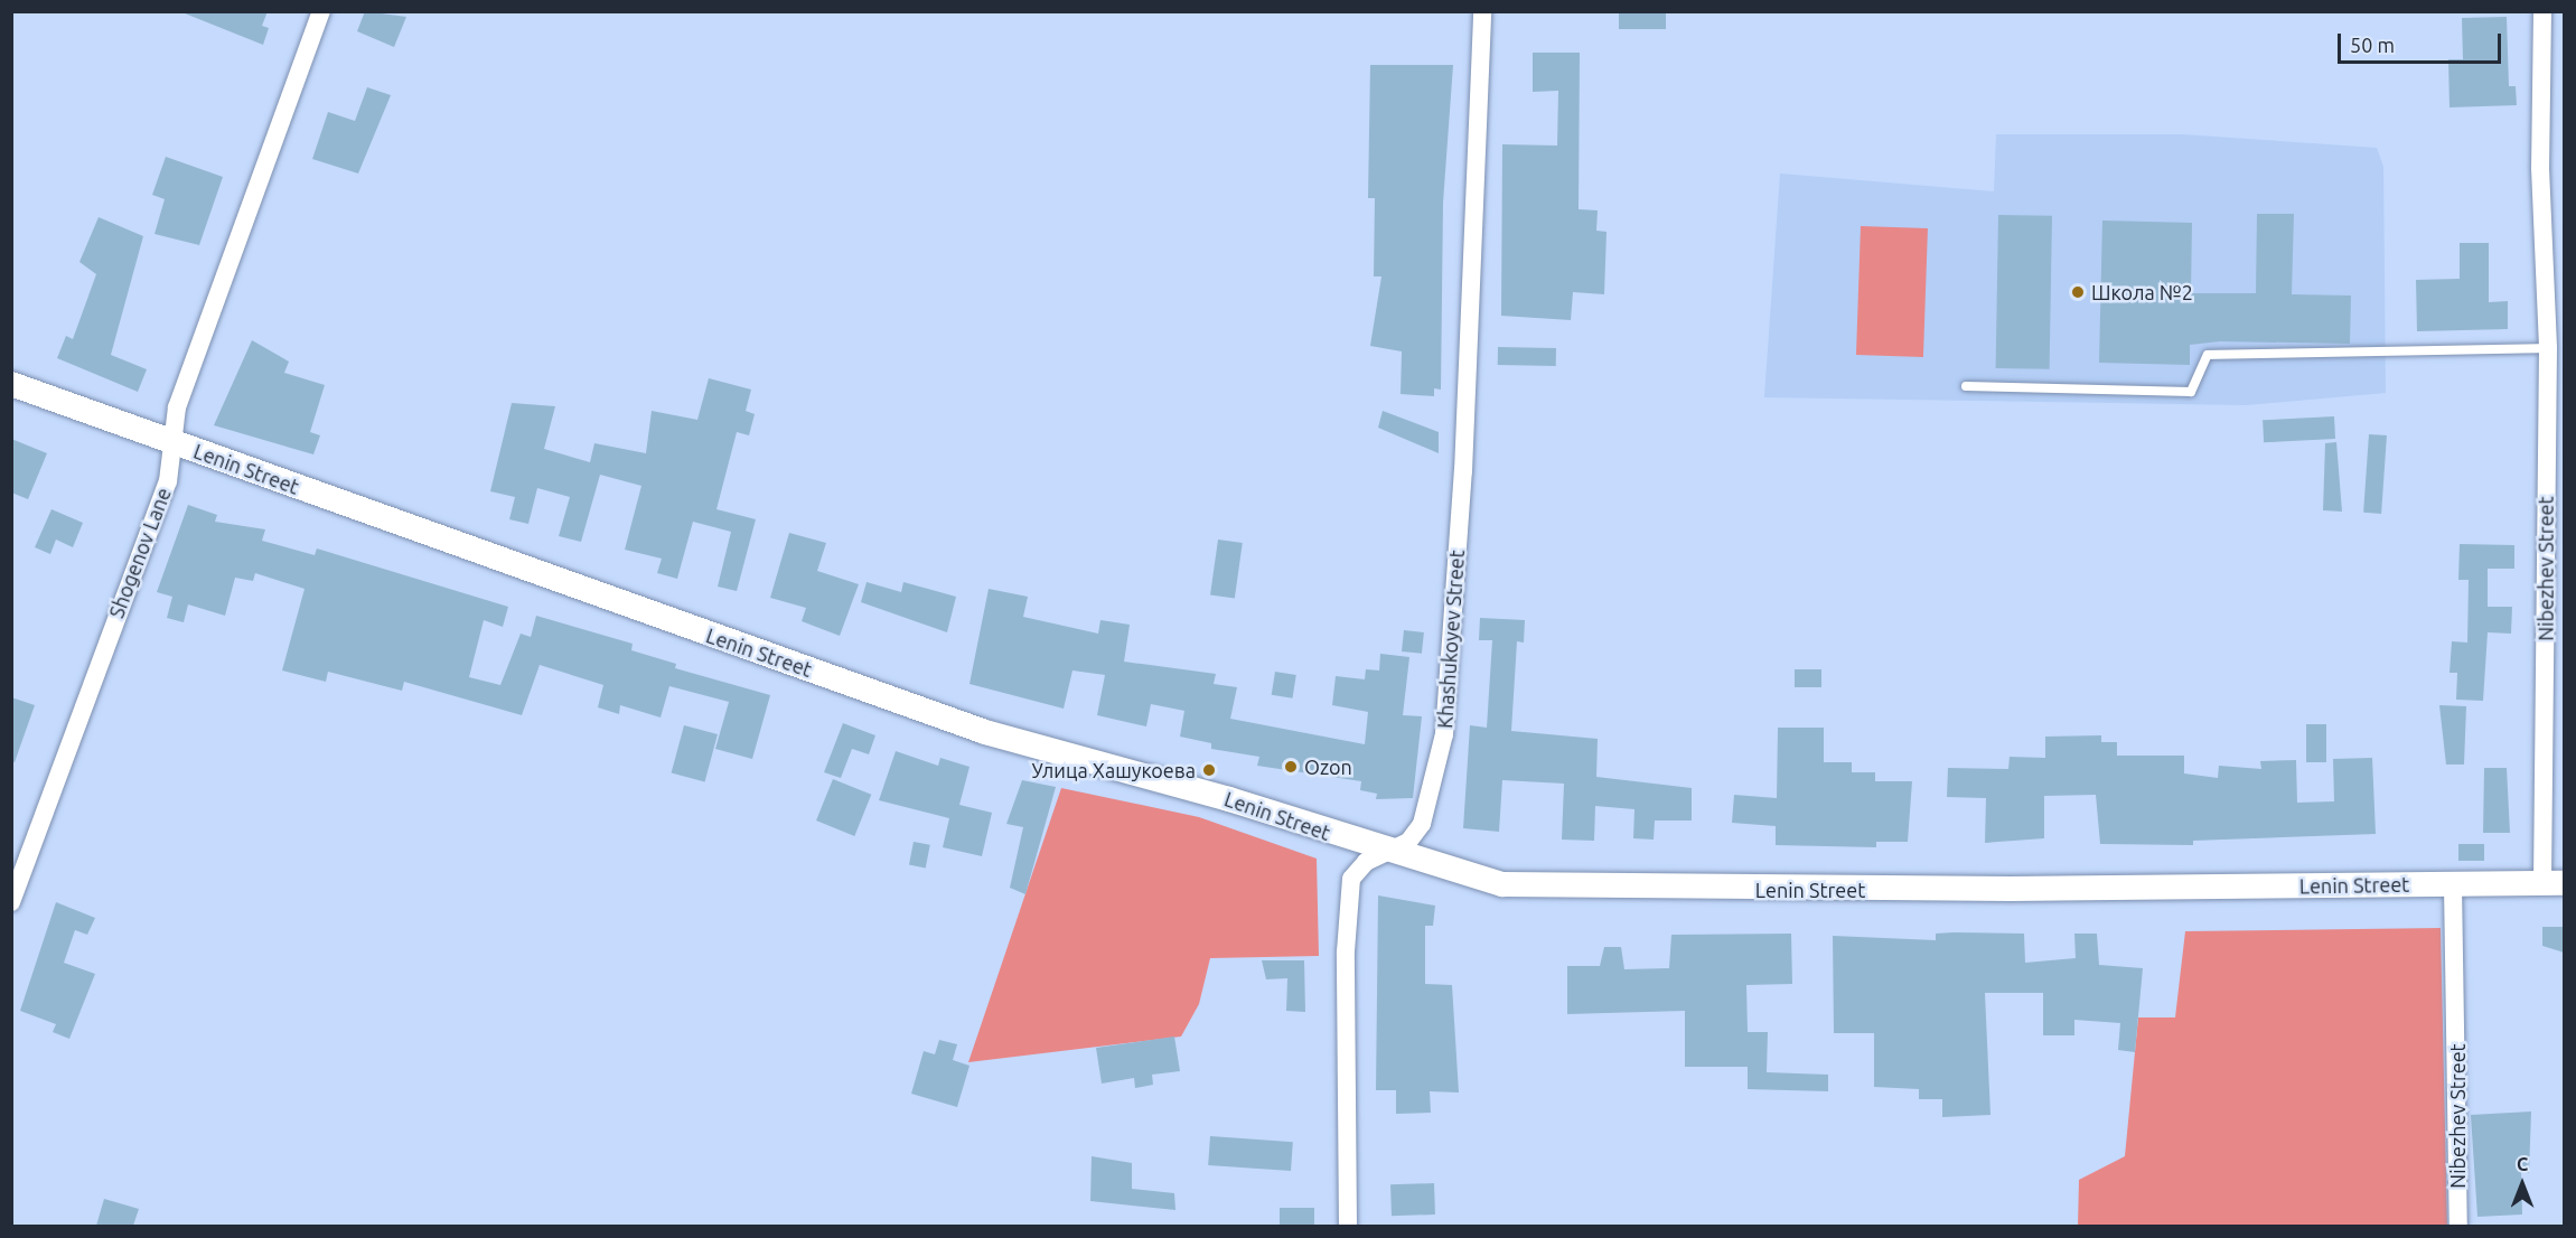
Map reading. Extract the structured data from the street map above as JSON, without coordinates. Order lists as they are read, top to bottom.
{
  "streets": {
    "street": [
      "Lenin Street",
      "Shogenov Lane",
      "Nibezhev Street",
      "Khashukoyev Street"
    ]
  },
  "crossings": [
    ["Lenin Street", "Shogenov Lane"],
    ["Lenin Street", "Nibezhev Street"],
    ["Lenin Street", "Khashukoyev Street"]
  ],
  "places": ["Школа №2", "Ozon", "Улица Хашукоева"],
  "scale_bar": "50 m",
  "north": "top"
}
